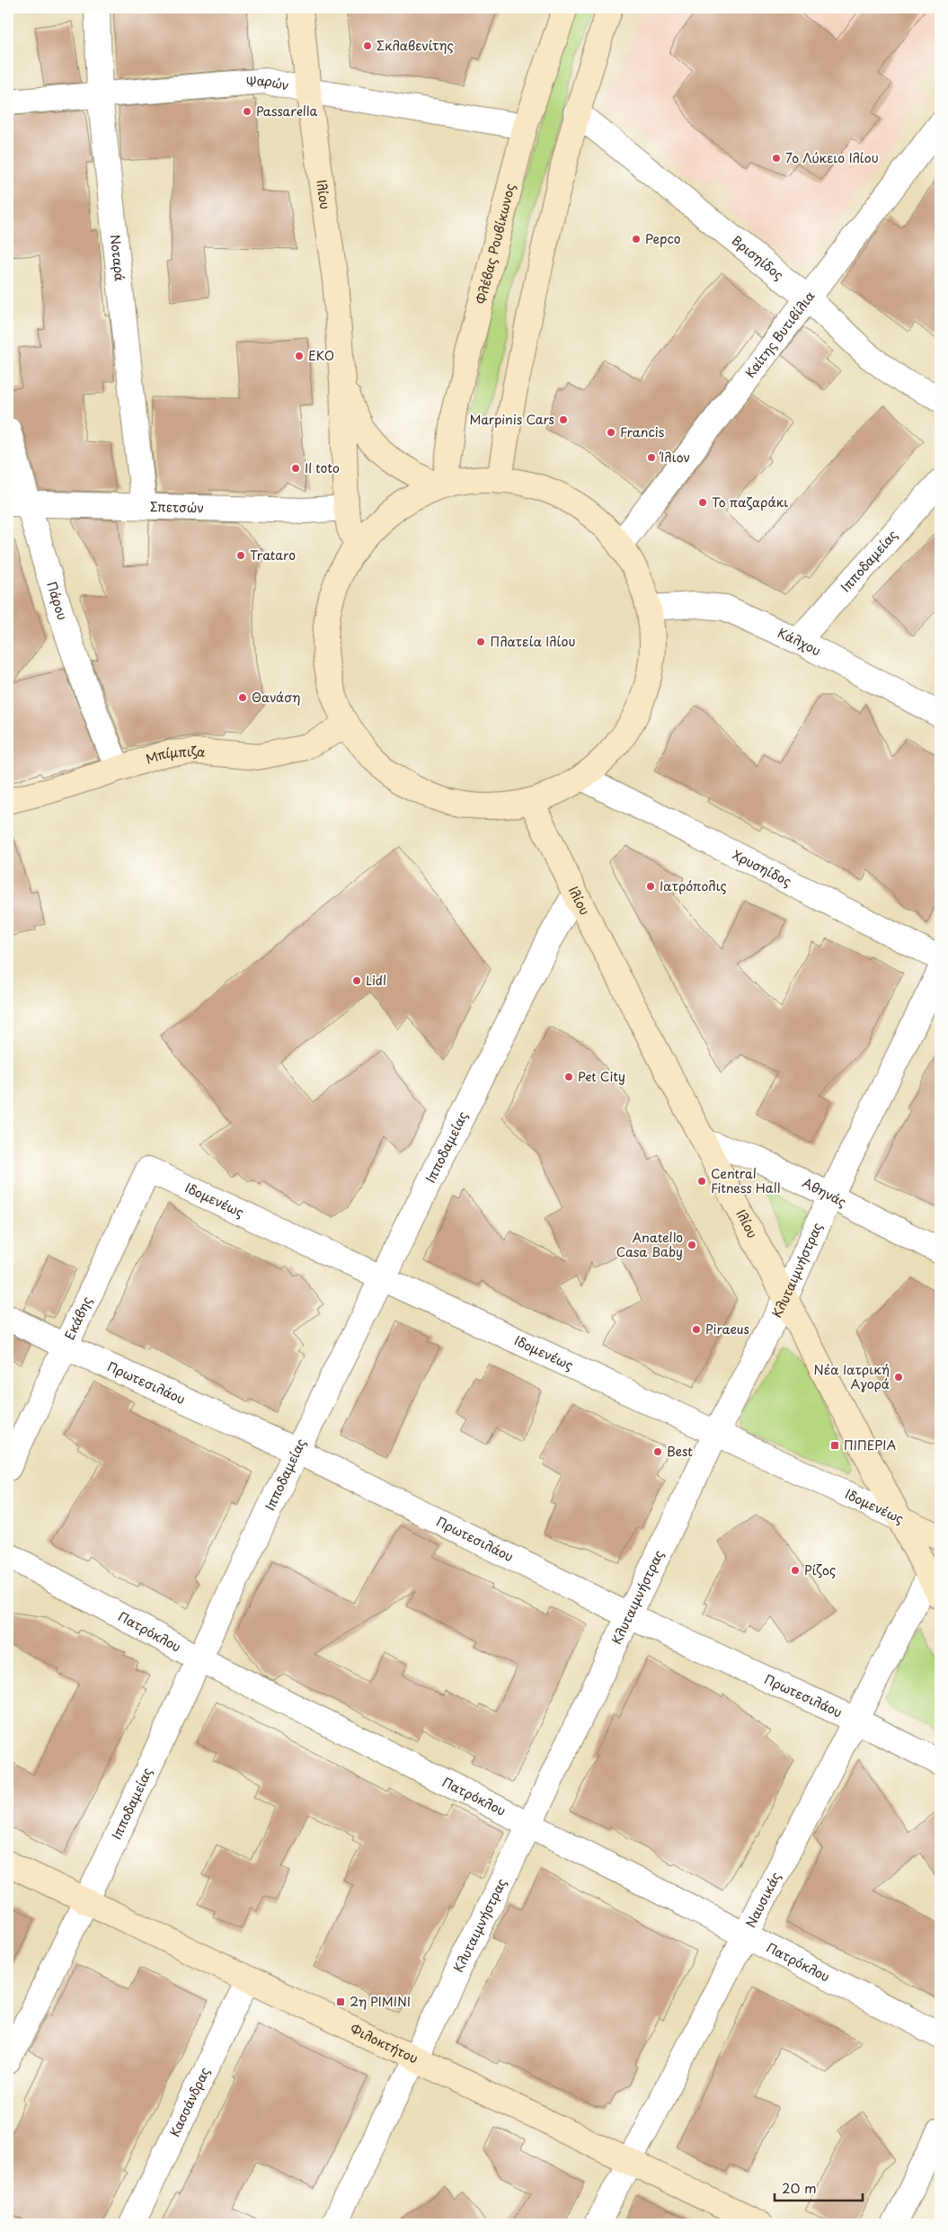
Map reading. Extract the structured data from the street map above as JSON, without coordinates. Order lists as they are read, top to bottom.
{
  "streets": {
    "main road": [
      "Ιλίου",
      "Φλέβας Ρουβίκωνος",
      "Μπίμπιζα",
      "Ιδομενέως",
      "Φιλοκτήτου"
    ],
    "street": [
      "Ψαρών",
      "Νοταρά",
      "Βρισηίδος",
      "Καίτης Βυτιβίλια",
      "Σπετσών",
      "Ιπποδαμείας",
      "Πάρου",
      "Κάλχου",
      "Χρυσηίδος",
      "Αθηνάς",
      "Κλυταιμνήστρας",
      "Εκάβης",
      "Πρωτεσιλάου",
      "Πατρόκλου",
      "Ναυσικάς",
      "Κασσάνδρας"
    ]
  },
  "crossings": [
    ["Ψαρών", "Ιλίου"],
    ["Ψαρών", "Φλέβας Ρουβίκωνος"],
    ["Ψαρών", "Νοταρά"],
    ["Ιλίου", "Φλέβας Ρουβίκωνος"],
    ["Ιλίου", "Σπετσών"],
    ["Ιλίου", "Ιπποδαμείας"],
    ["Ιλίου", "Αθηνάς"],
    ["Ιλίου", "Ιδομενέως"],
    ["Ιλίου", "Κλυταιμνήστρας"],
    ["Ιλίου", "Ναυσικάς"],
    ["Νοταρά", "Σπετσών"],
    ["Βρισηίδος", "Καίτης Βυτιβίλια"],
    ["Σπετσών", "Πάρου"],
    ["Ιπποδαμείας", "Κάλχου"],
    ["Ιπποδαμείας", "Ιδομενέως"],
    ["Ιπποδαμείας", "Πρωτεσιλάου"],
    ["Ιπποδαμείας", "Πατρόκλου"],
    ["Ιπποδαμείας", "Φιλοκτήτου"],
    ["Πάρου", "Μπίμπιζα"],
    ["Αθηνάς", "Κλυταιμνήστρας"],
    ["Ιδομενέως", "Κλυταιμνήστρας"],
    ["Ιδομενέως", "Εκάβης"],
    ["Κλυταιμνήστρας", "Πρωτεσιλάου"],
    ["Κλυταιμνήστρας", "Πατρόκλου"],
    ["Κλυταιμνήστρας", "Φιλοκτήτου"],
    ["Εκάβης", "Πρωτεσιλάου"],
    ["Πρωτεσιλάου", "Ναυσικάς"],
    ["Πατρόκλου", "Ναυσικάς"],
    ["Ναυσικάς", "Φιλοκτήτου"],
    ["Φιλοκτήτου", "Κασσάνδρας"]
  ],
  "places": {
    "other": [
      "Σκλαβενίτης",
      "Passarella",
      "7ο Λύκειο Ιλίου",
      "Pepco",
      "EKO",
      "Marpinis Cars",
      "Francis",
      "Ίλιον",
      "Il toto",
      "Το παζαράκι",
      "Trataro",
      "Πλατεία Ιλίου",
      "Θανάση",
      "Ιατρόπολις",
      "Lidl",
      "Pet City",
      "Central Fitness Hall",
      "Anatello Casa Baby",
      "Piraeus",
      "Νέα Ιατρική Αγορά",
      "Best",
      "Ρίζος"
    ],
    "transit": ["ΠΙΠΕΡΙΑ", "2η ΡΙΜΙΝΙ"]
  },
  "scale_bar": "20 m"
}
